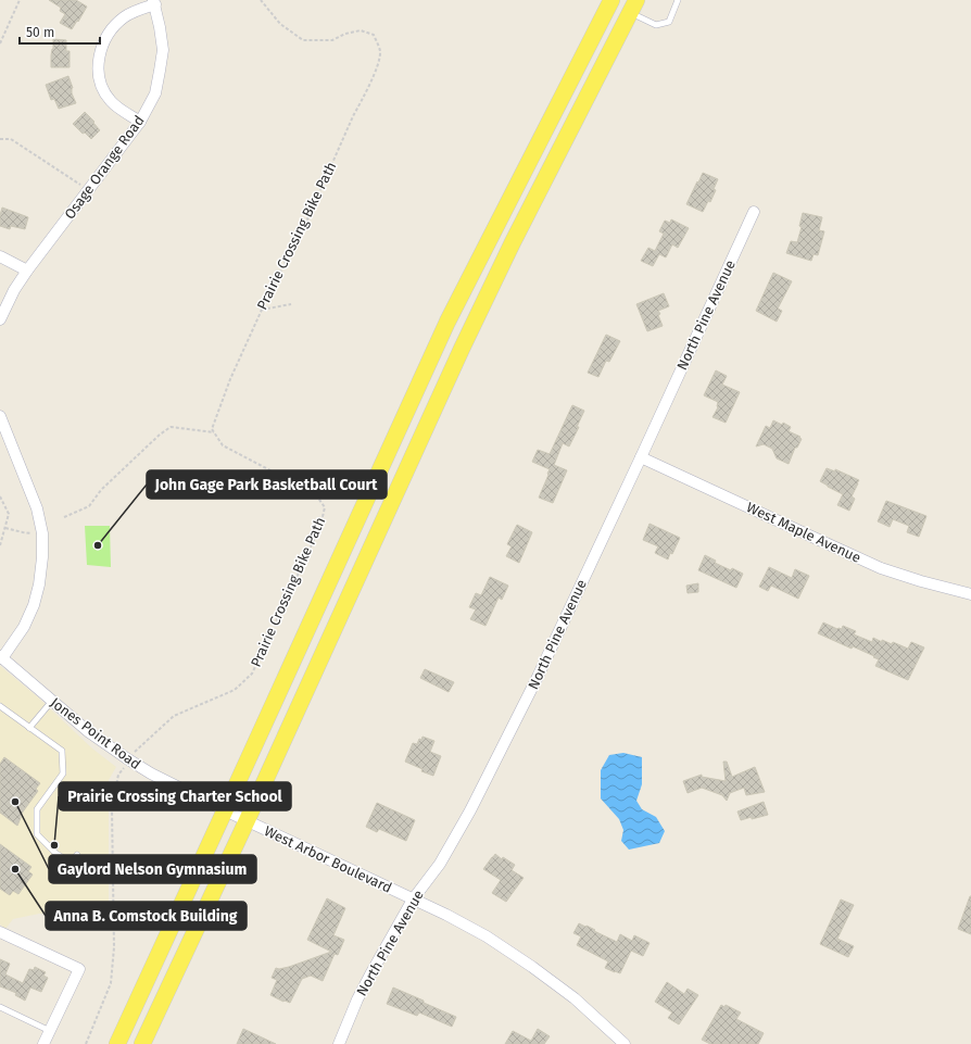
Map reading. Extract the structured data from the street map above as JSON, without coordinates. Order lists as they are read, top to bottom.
{
  "streets": {
    "street": [
      "Osage Orange Road",
      "North Pine Avenue",
      "West Maple Avenue",
      "Jones Point Road",
      "West Arbor Boulevard"
    ],
    "path": ["Prairie Crossing Bike Path"]
  },
  "crossings": [
    ["Prairie Crossing Bike Path", "Jones Point Road"],
    ["North Pine Avenue", "West Maple Avenue"],
    ["North Pine Avenue", "West Arbor Boulevard"],
    ["Jones Point Road", "West Arbor Boulevard"]
  ],
  "places": [
    "John Gage Park Basketball Court",
    "Gaylord Nelson Gymnasium",
    "Prairie Crossing Charter School",
    "Anna B. Comstock Building"
  ],
  "scale_bar": "50 m"
}
